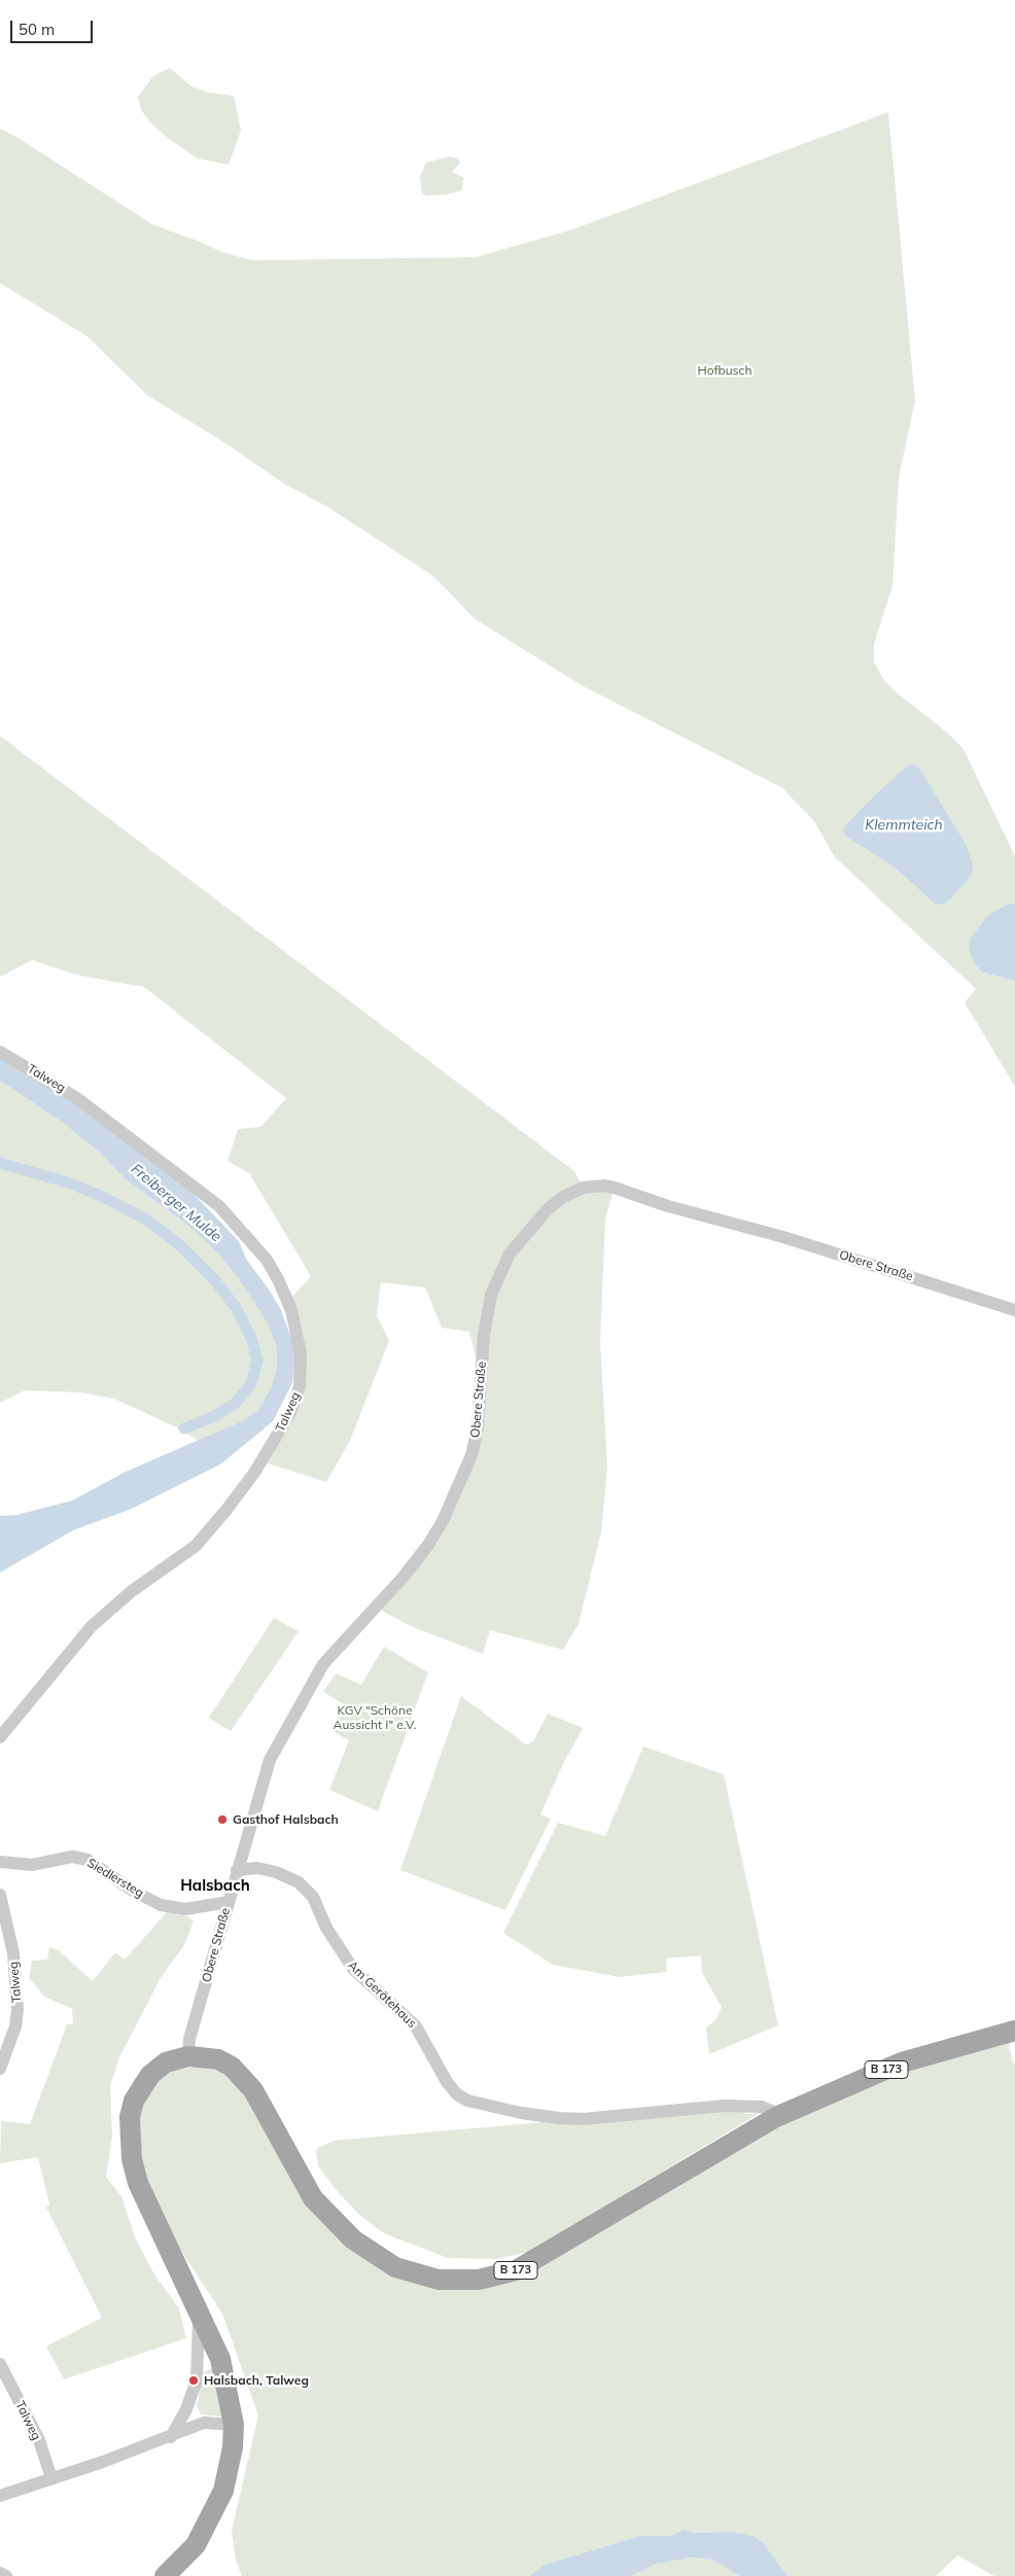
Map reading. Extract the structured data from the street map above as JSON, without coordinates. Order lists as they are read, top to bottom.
{
  "streets": {
    "main road": ["B 173"],
    "street": [
      "Talweg",
      "Obere Straße",
      "Siedlersteg",
      "Am Gerätehaus"
    ]
  },
  "crossings": [
    ["Obere Straße", "Siedlersteg"],
    ["Obere Straße", "Am Gerätehaus"],
    ["Obere Straße", "B 173"],
    ["Am Gerätehaus", "B 173"]
  ],
  "districts": ["Halsbach"],
  "water": ["Klemmteich", "Freiberger Mulde"],
  "parks": ["Hofbusch", "KGV \"Schöne Aussicht I\" e.V."],
  "places": ["Gasthof Halsbach", "Halsbach, Talweg"],
  "scale_bar": "50 m"
}
